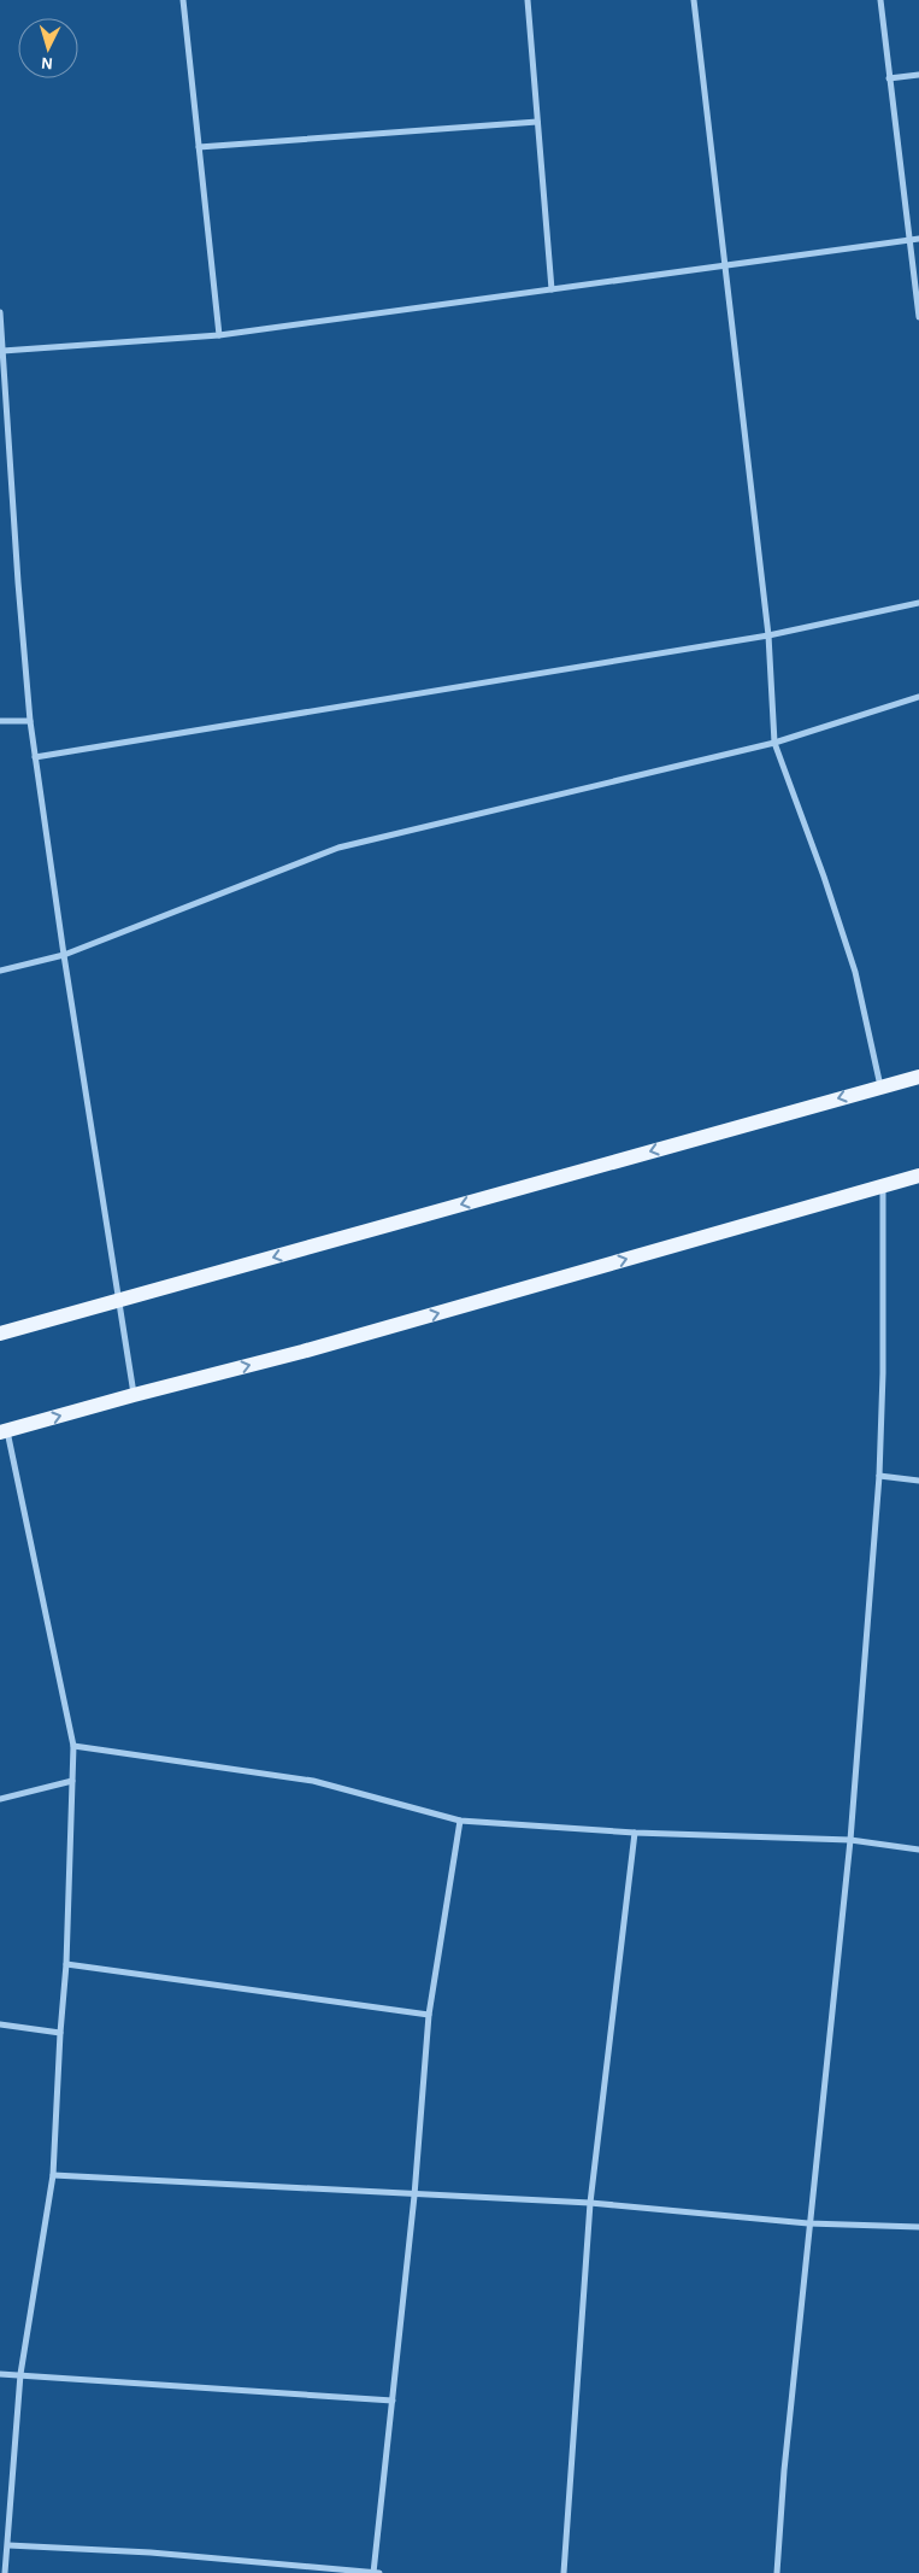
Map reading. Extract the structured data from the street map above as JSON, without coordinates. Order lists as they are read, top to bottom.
{
  "north": "bottom"
}
